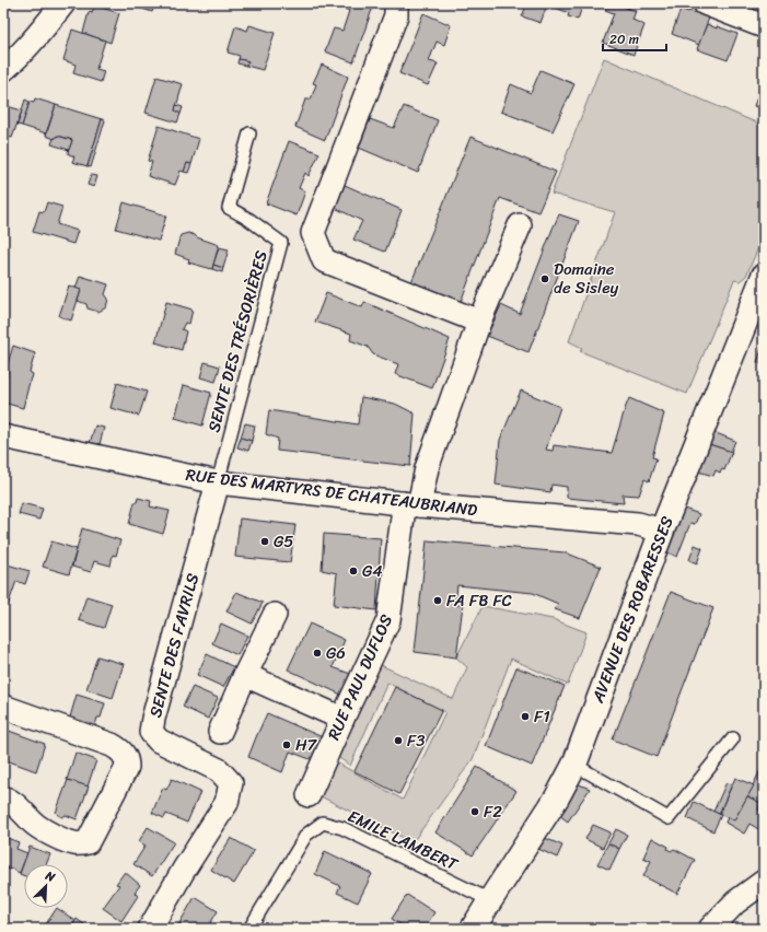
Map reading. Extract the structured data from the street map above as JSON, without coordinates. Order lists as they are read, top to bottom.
{
  "streets": {
    "street": [
      "RUE DES MARTYRS DE CHATEAUBRIAND",
      "AVENUE DES ROBARESSES",
      "SENTE DES FAVRILS",
      "RUE PAUL DUFLOS"
    ],
    "lane": ["SENTE DES TRÉSORIÈRES", "EMILE LAMBERT"]
  },
  "crossings": [
    ["SENTE DES TRÉSORIÈRES", "RUE DES MARTYRS DE CHATEAUBRIAND"],
    ["SENTE DES TRÉSORIÈRES", "SENTE DES FAVRILS"],
    ["RUE DES MARTYRS DE CHATEAUBRIAND", "AVENUE DES ROBARESSES"],
    ["RUE DES MARTYRS DE CHATEAUBRIAND", "SENTE DES FAVRILS"],
    ["RUE DES MARTYRS DE CHATEAUBRIAND", "RUE PAUL DUFLOS"],
    ["AVENUE DES ROBARESSES", "EMILE LAMBERT"]
  ],
  "places": [
    "Domaine de Sisley",
    "G5",
    "G4",
    "FA FB FC",
    "G6",
    "F1",
    "F3",
    "H7",
    "F2"
  ],
  "scale_bar": "20 m",
  "north": "top right"
}
